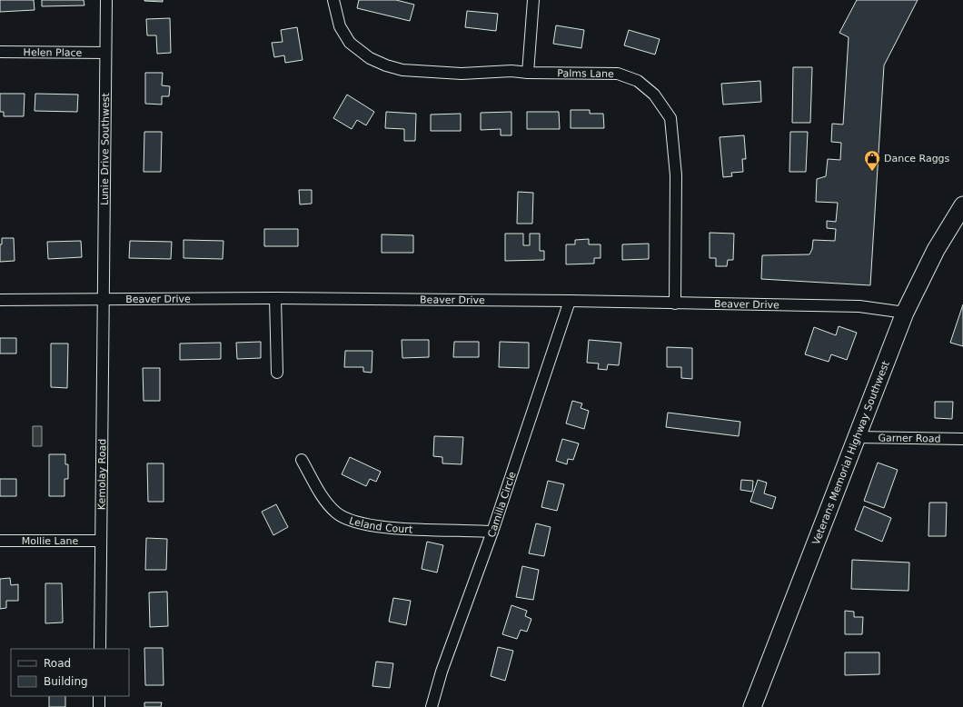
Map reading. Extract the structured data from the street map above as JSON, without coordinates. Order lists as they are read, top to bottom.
{
  "streets": {
    "main road": ["Veterans Memorial Highway Southwest"],
    "street": [
      "Helen Place",
      "Palms Lane",
      "Lunie Drive Southwest",
      "Beaver Drive",
      "Garner Road",
      "Kemolay Road",
      "Camilla Circle",
      "Leland Court",
      "Mollie Lane"
    ]
  },
  "crossings": [
    ["Helen Place", "Lunie Drive Southwest"],
    ["Palms Lane", "Beaver Drive"],
    ["Lunie Drive Southwest", "Beaver Drive"],
    ["Lunie Drive Southwest", "Kemolay Road"],
    ["Beaver Drive", "Veterans Memorial Highway Southwest"],
    ["Beaver Drive", "Kemolay Road"],
    ["Beaver Drive", "Camilla Circle"],
    ["Garner Road", "Veterans Memorial Highway Southwest"],
    ["Kemolay Road", "Mollie Lane"],
    ["Camilla Circle", "Leland Court"]
  ],
  "places": {
    "shop": ["Dance Raggs"]
  },
  "legend": ["Road", "Building"]
}
